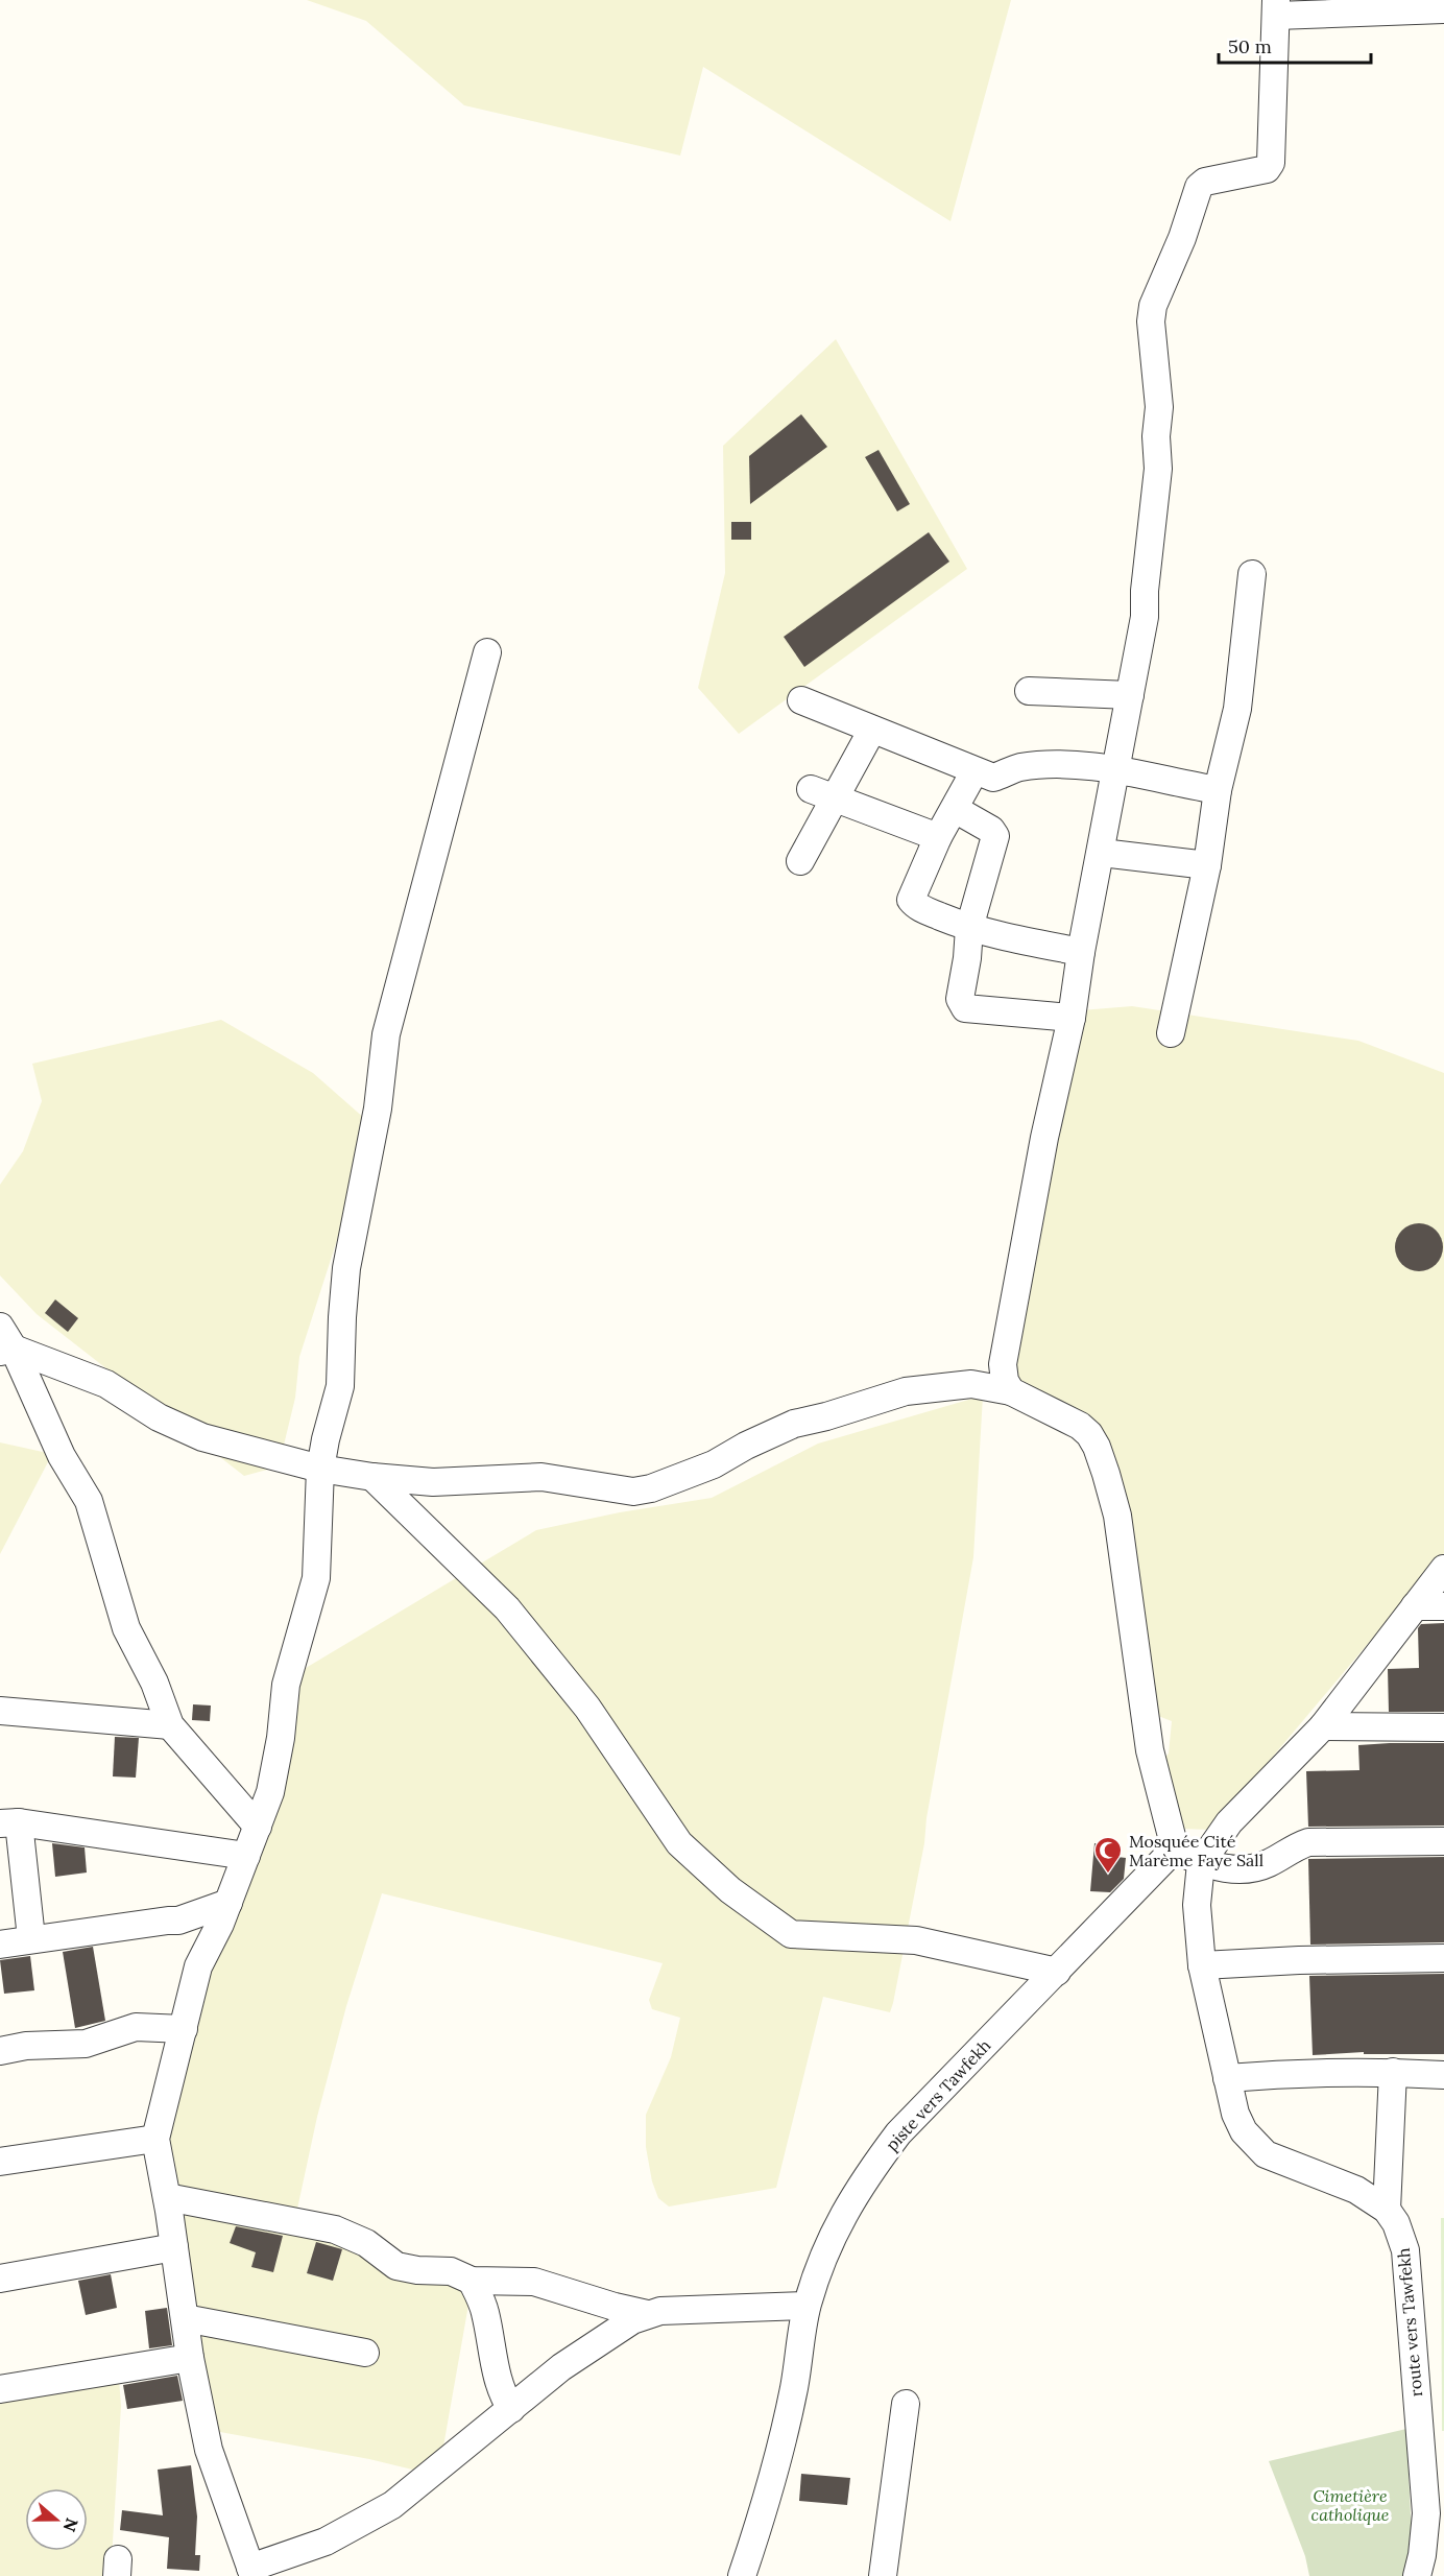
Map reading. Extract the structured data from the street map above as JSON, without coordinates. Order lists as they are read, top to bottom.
{
  "streets": {
    "street": ["piste vers Tawfekh", "route vers Tawfekh"]
  },
  "parks": ["Cimetière catholique"],
  "places": {
    "mosque": ["Mosquée Cité Marème Faye Sall"]
  },
  "scale_bar": "50 m",
  "north": "right"
}
